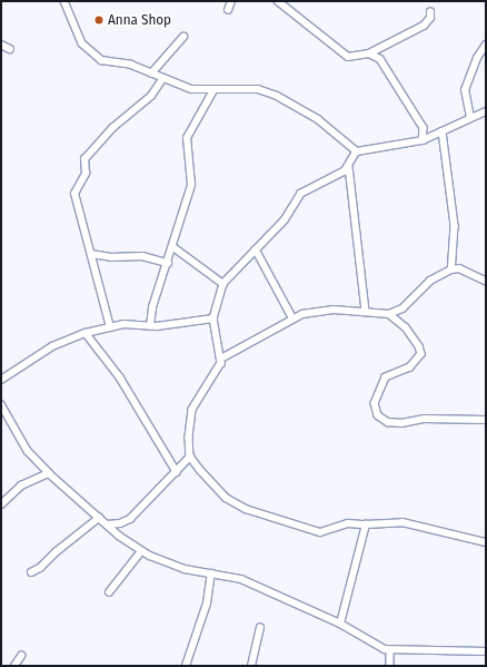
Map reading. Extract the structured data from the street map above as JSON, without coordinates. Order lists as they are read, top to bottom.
{
  "places": ["Anna Shop"]
}
